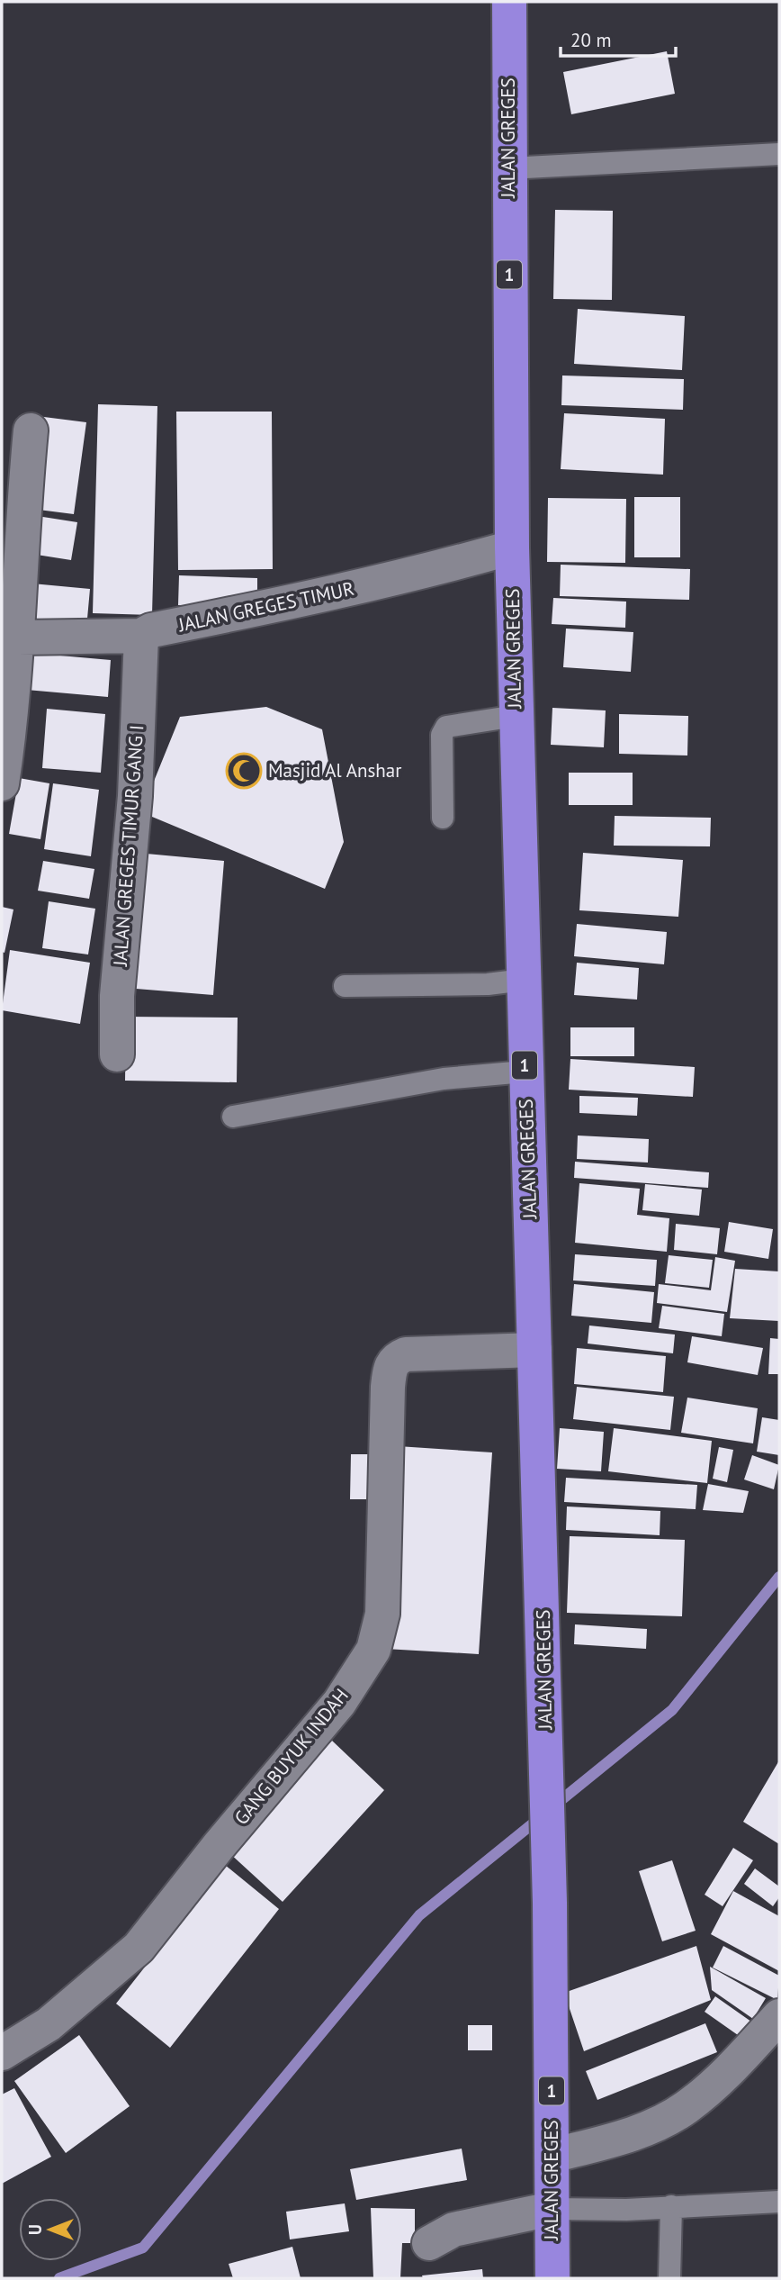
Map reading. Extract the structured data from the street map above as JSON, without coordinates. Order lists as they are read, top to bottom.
{
  "streets": {
    "highway": ["JALAN GREGES", "1"],
    "street": ["JALAN GREGES TIMUR", "JALAN GREGES TIMUR GANG I", "GANG BUYUK INDAH"]
  },
  "crossings": [
    ["JALAN GREGES", "JALAN GREGES TIMUR"],
    ["JALAN GREGES", "GANG BUYUK INDAH"],
    ["JALAN GREGES TIMUR", "JALAN GREGES TIMUR GANG I"]
  ],
  "places": {
    "mosque": ["Masjid Al Anshar"]
  },
  "scale_bar": "20 m",
  "north": "left"
}
